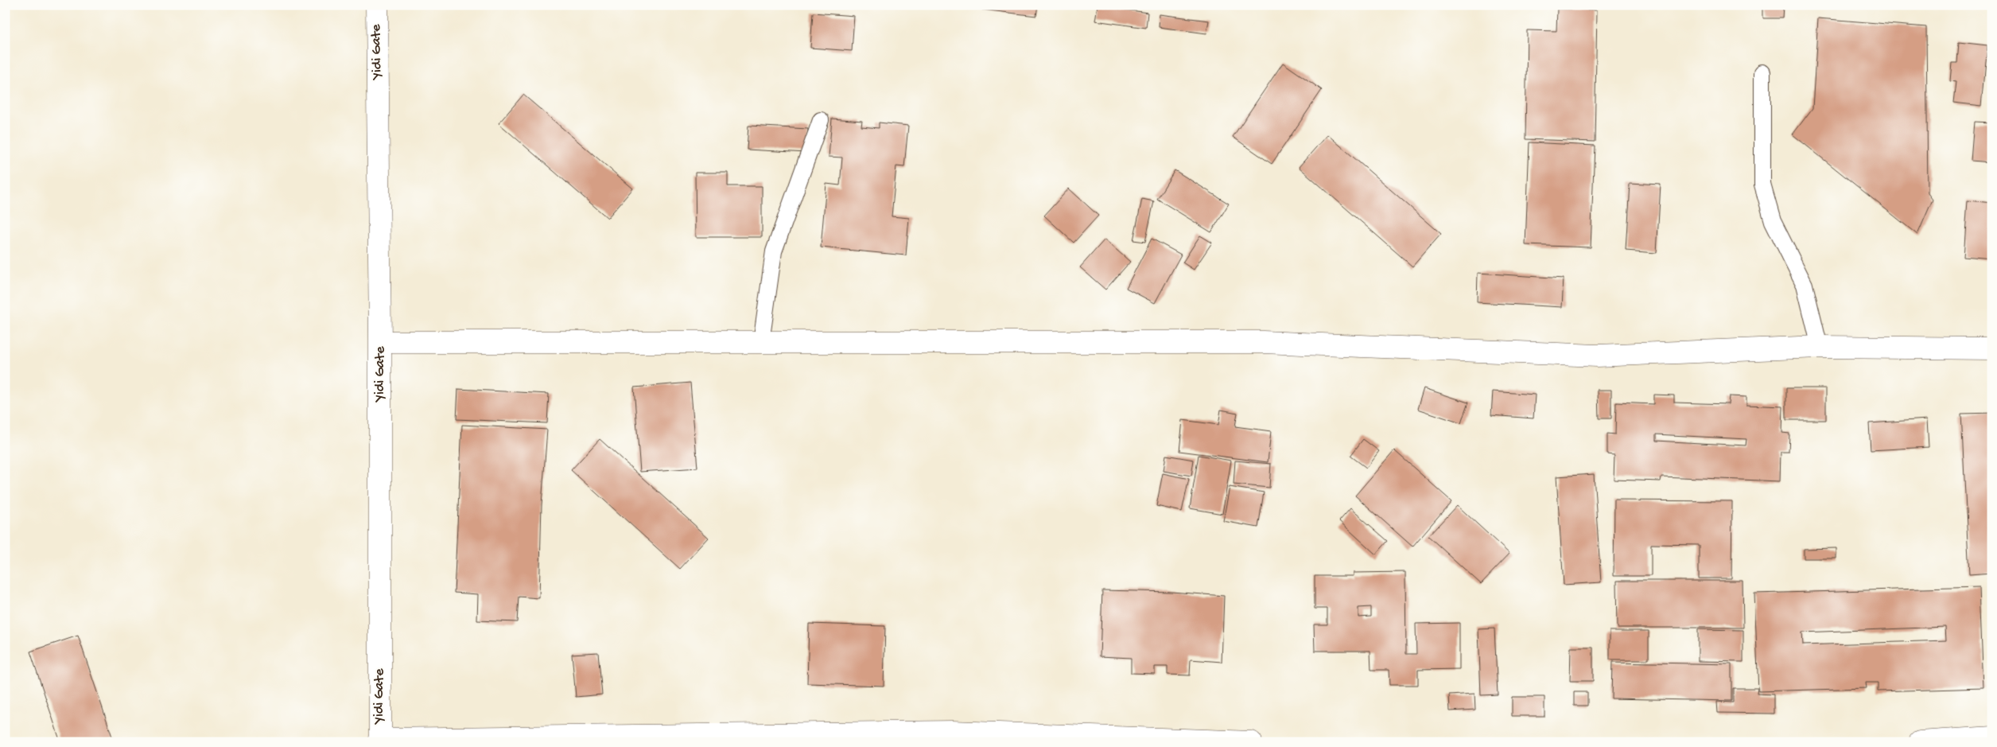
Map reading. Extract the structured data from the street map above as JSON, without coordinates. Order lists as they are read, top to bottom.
{
  "streets": {
    "street": ["Yidi Gate"]
  }
}
